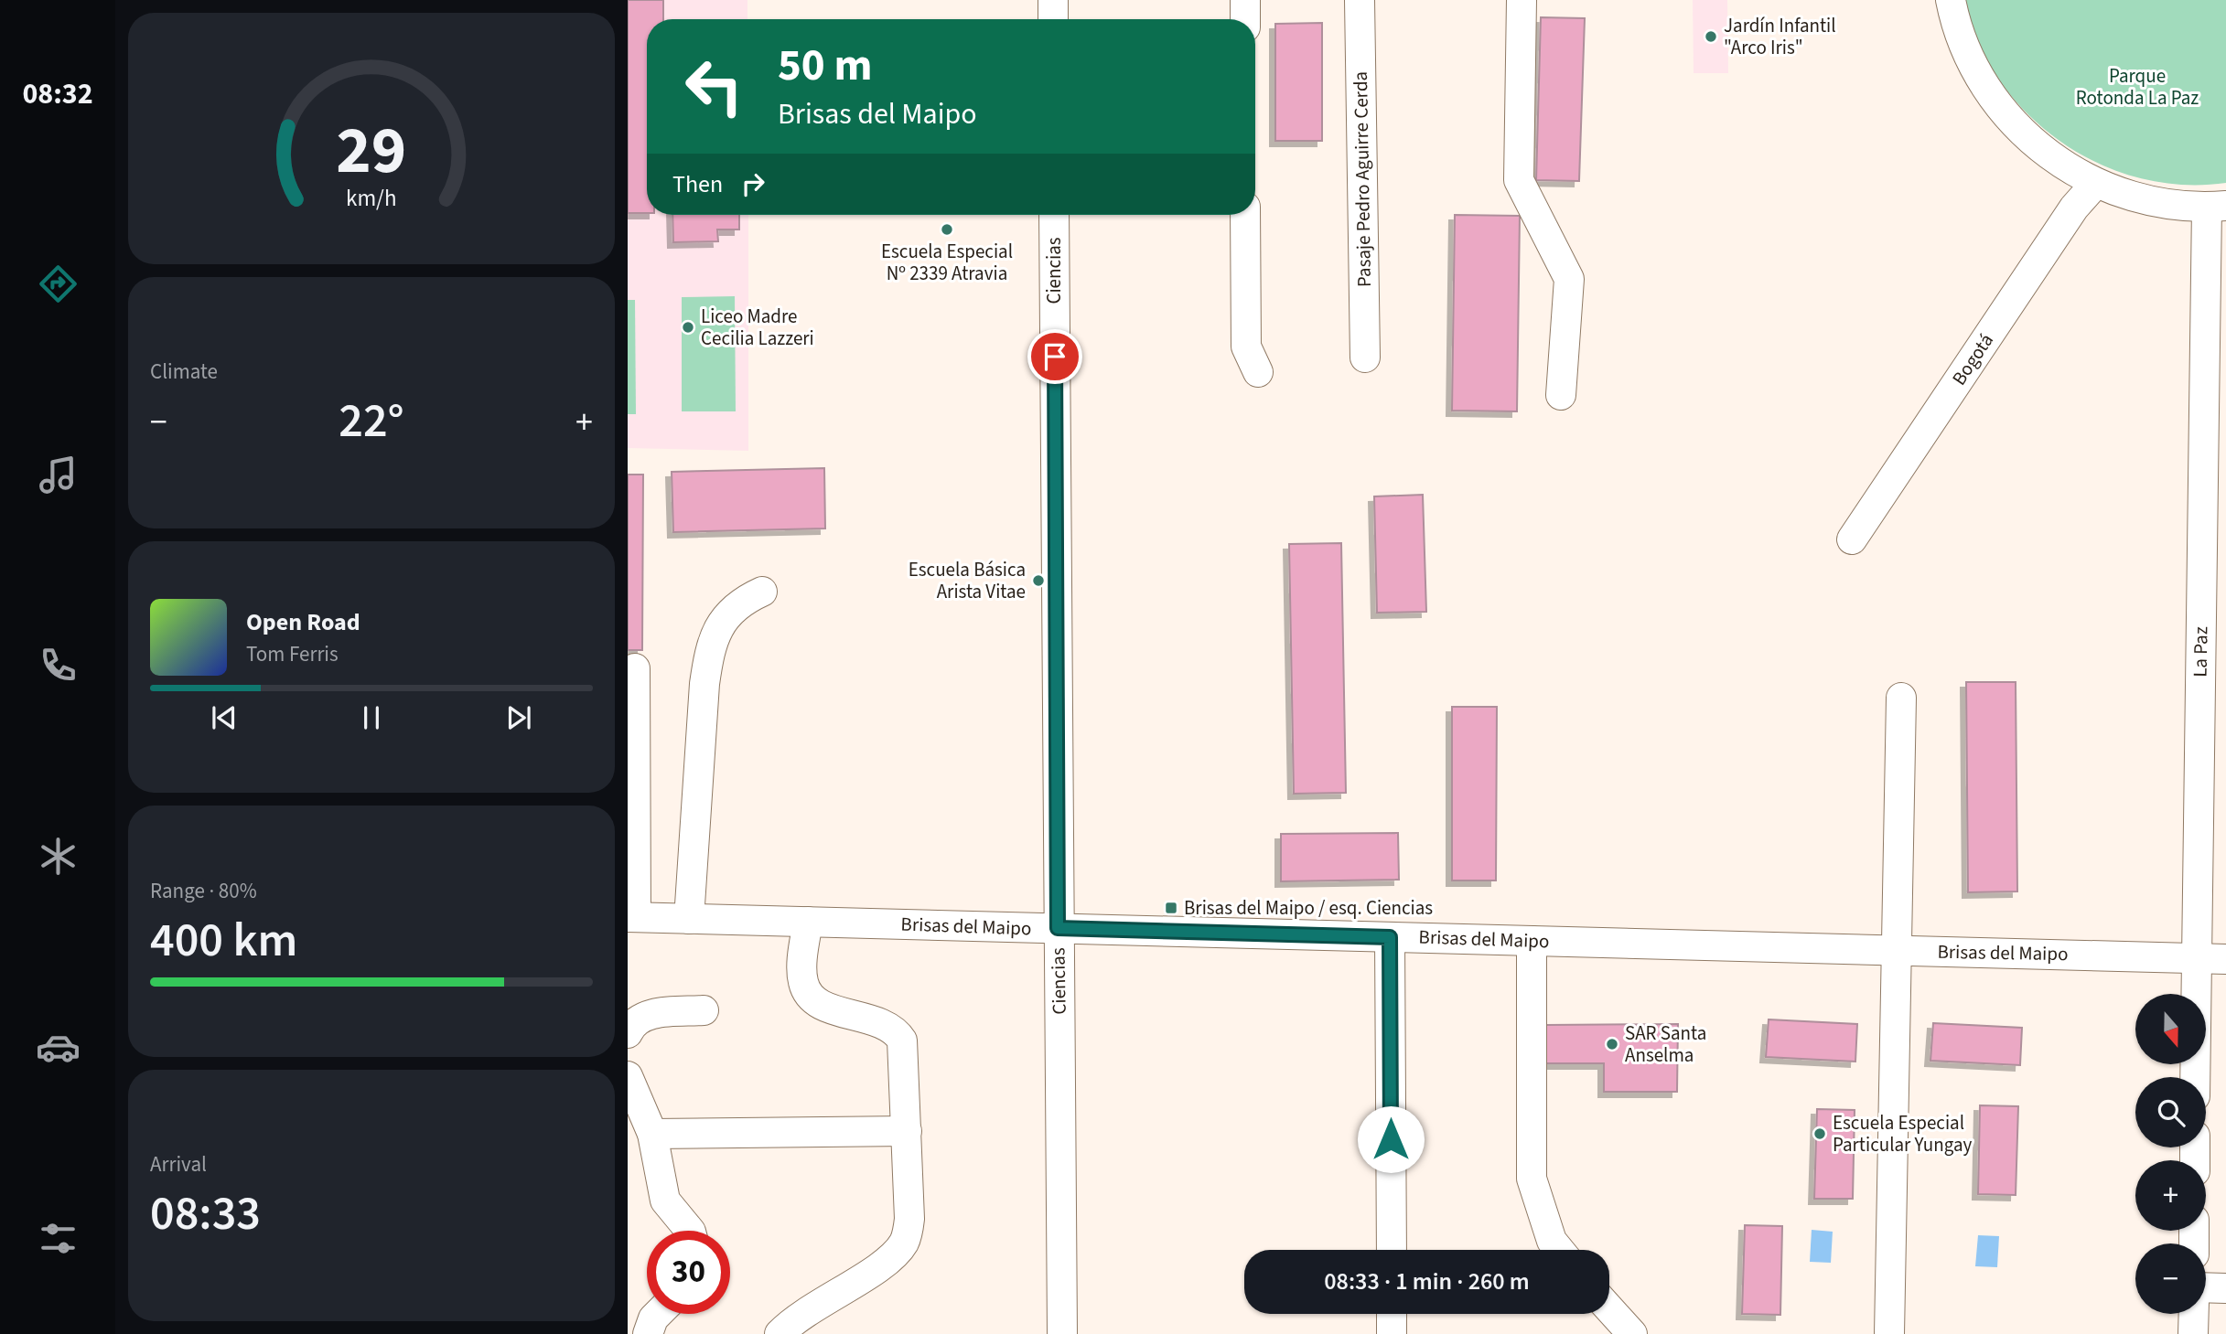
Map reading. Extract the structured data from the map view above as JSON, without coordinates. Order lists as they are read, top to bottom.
{
  "streets": {
    "street": [
      "Pasaje Pedro Aguirre Cerda",
      "Ciencias",
      "Bogotá",
      "La Paz",
      "Brisas del Maipo"
    ]
  },
  "crossings": [
    ["Ciencias", "Brisas del Maipo"],
    ["La Paz", "Brisas del Maipo"]
  ],
  "parks": ["Parque Rotonda La Paz"],
  "places": {
    "other": [
      "Jardín Infantil \"Arco Iris\"",
      "Escuela Especial Nº 2339 Atravia",
      "Liceo Madre Cecilia Lazzeri",
      "Escuela Básica Arista Vitae",
      "SAR Santa Anselma",
      "Escuela Especial Particular Yungay"
    ],
    "transit": ["Brisas del Maipo / esq. Ciencias"]
  },
  "north": "bottom",
  "page": {
    "tabs": "08:32",
    "turn": ["50 m", "Brisas del Maipo"],
    "then": "Then",
    "tile": [
      "Climate",
      ["Range · 80%", "400 km"],
      ["Arrival", "08:33"]
    ],
    "heat": ["−", "22°", "+"],
    "song": ["Open Road", "Tom Ferris"],
    "map_buttons": ["+", "−"],
    "limit": "30",
    "trip": "08:33 · 1 min · 260 m",
    "gauge": ["29", "km/h"]
  }
}
